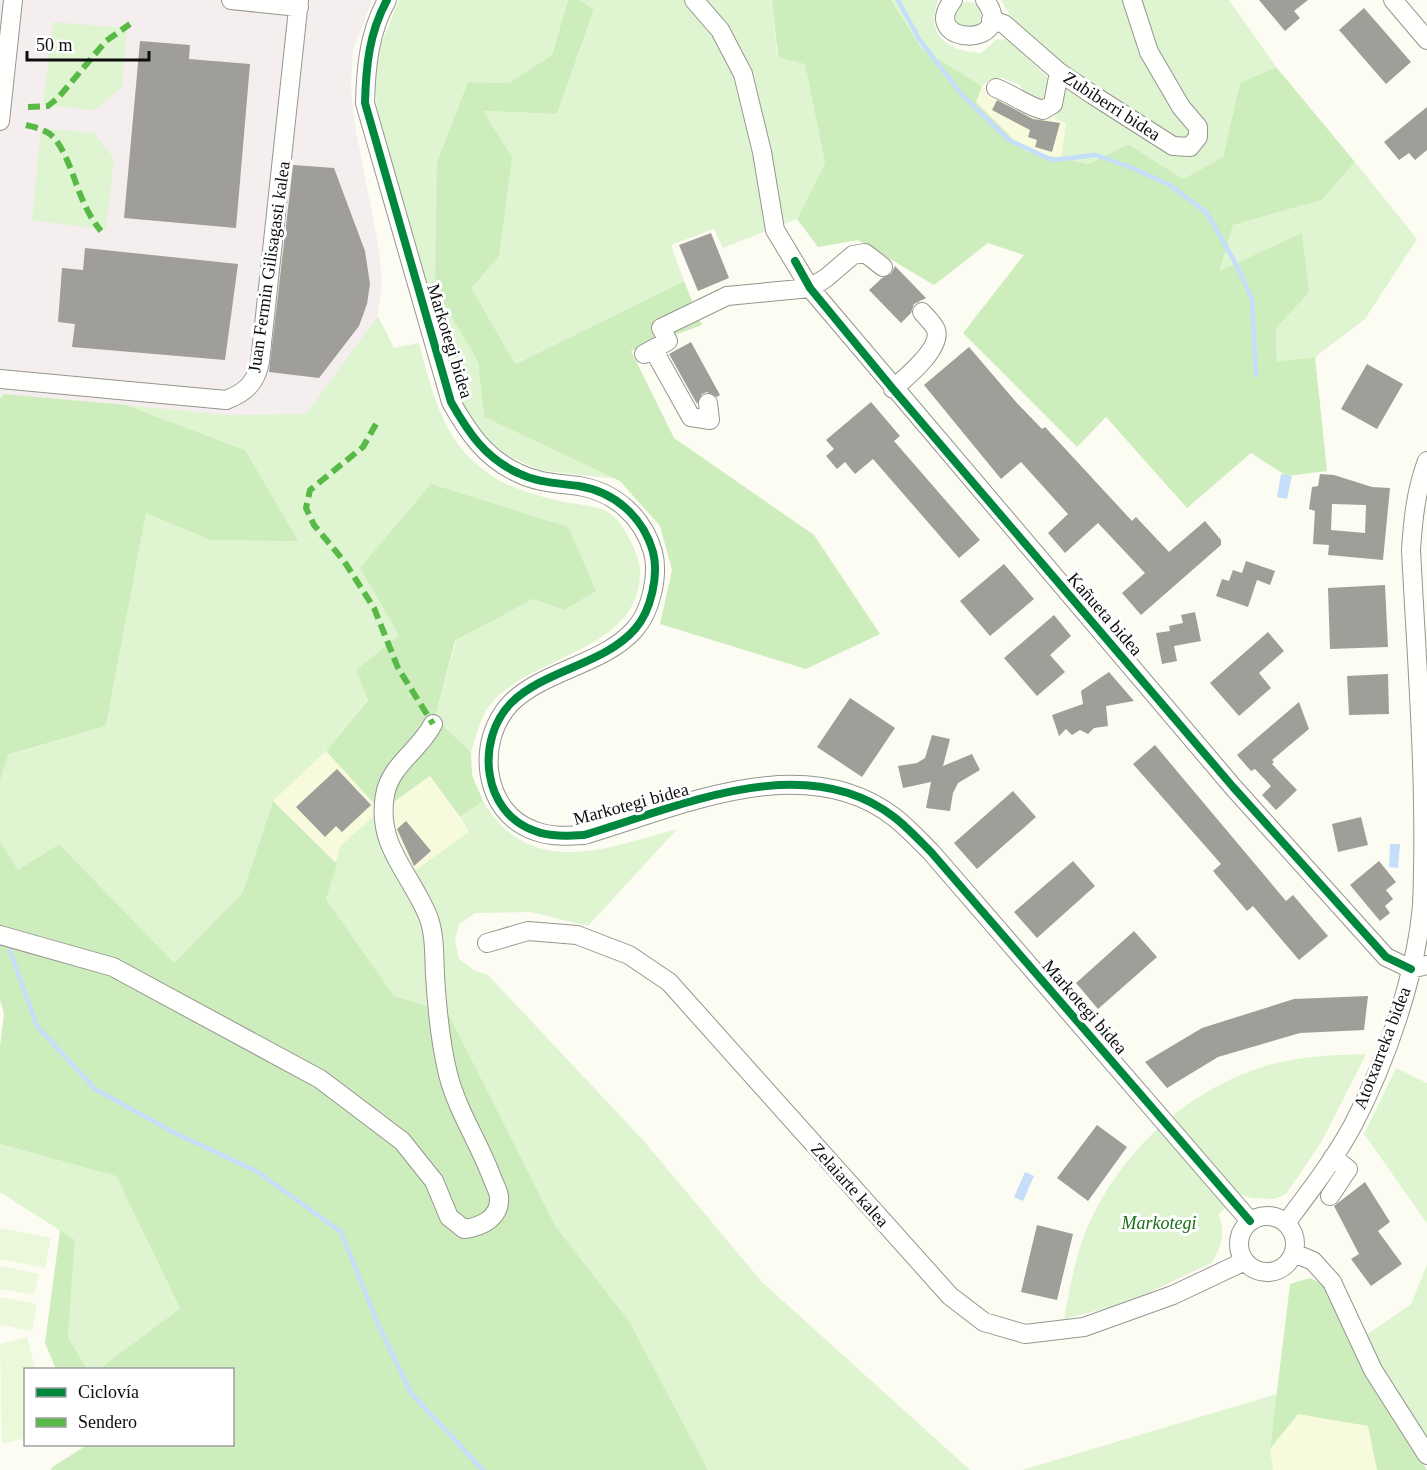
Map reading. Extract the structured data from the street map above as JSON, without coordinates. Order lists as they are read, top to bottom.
{
  "streets": {
    "street": [
      "Zubiberri bidea",
      "Juan Fermin Gilisagasti kalea",
      "Markotegi bidea",
      "Kañueta bidea",
      "Atotxarreka bidea",
      "Zelaiarte kalea"
    ]
  },
  "crossings": [
    ["Markotegi bidea", "Atotxarreka bidea"],
    ["Markotegi bidea", "Zelaiarte kalea"],
    ["Kañueta bidea", "Atotxarreka bidea"],
    ["Atotxarreka bidea", "Zelaiarte kalea"]
  ],
  "parks": ["Markotegi"],
  "legend": ["Ciclovía", "Sendero"],
  "scale_bar": "50 m"
}
